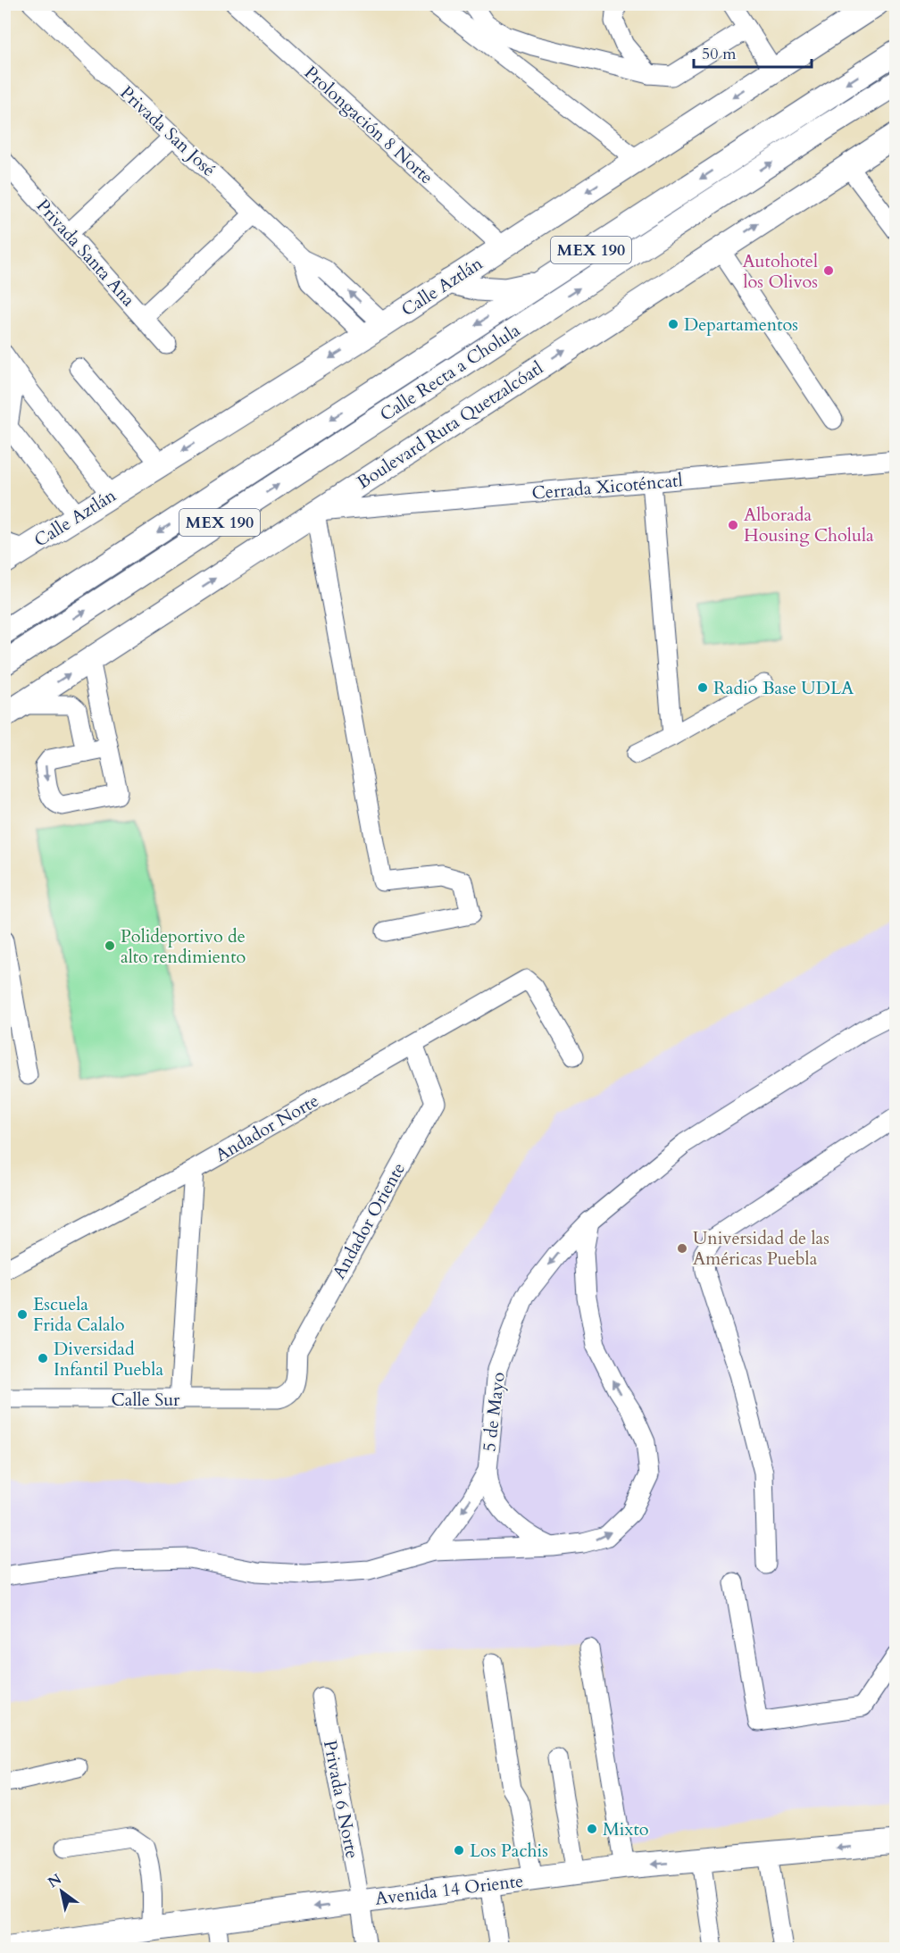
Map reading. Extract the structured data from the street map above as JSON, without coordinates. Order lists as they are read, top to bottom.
{
  "streets": {
    "main road": [
      "MEX 190",
      "Calle Aztlán",
      "Calle Recta a Cholula",
      "Boulevard Ruta Quetzalcóatl",
      "Avenida 14 Oriente"
    ],
    "street": [
      "Prolongación 8 Norte",
      "Privada San José",
      "Privada Santa Ana",
      "Cerrada Xicoténcatl",
      "Andador Norte",
      "Andador Oriente",
      "Calle Sur",
      "5 de Mayo",
      "Privada 6 Norte"
    ]
  },
  "crossings": [
    ["Prolongación 8 Norte", "Calle Aztlán"],
    ["Privada San José", "Calle Aztlán"],
    ["Boulevard Ruta Quetzalcóatl", "Cerrada Xicoténcatl"],
    ["Andador Norte", "Andador Oriente"],
    ["Andador Oriente", "Calle Sur"],
    ["Privada 6 Norte", "Avenida 14 Oriente"]
  ],
  "one_way": ["5 de Mayo", "Avenida 14 Oriente"],
  "places": [
    "Autohotel los Olivos",
    "Departamentos",
    "Alborada Housing Cholula",
    "Radio Base UDLA",
    "Polideportivo de alto rendimiento",
    "Universidad de las Américas Puebla",
    "Escuela Frida Calalo",
    "Diversidad Infantil Puebla",
    "Mixto",
    "Los Pachis"
  ],
  "scale_bar": "50 m",
  "north": "top left"
}
